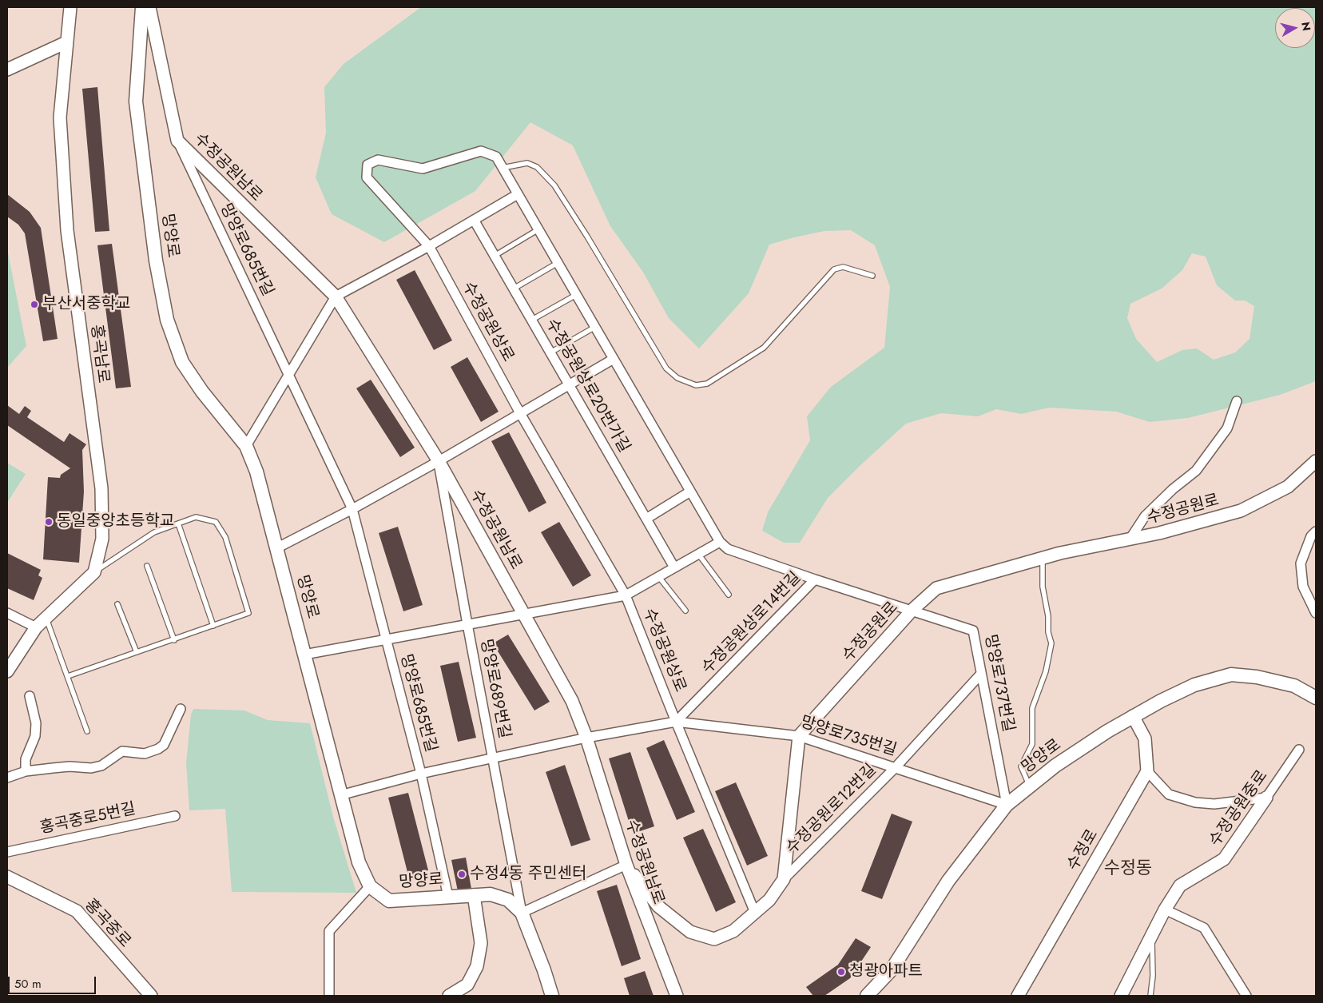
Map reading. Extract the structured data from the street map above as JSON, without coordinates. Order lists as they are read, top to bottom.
{
  "streets": {
    "main road": ["망양로"],
    "street": [
      "수정공원남로",
      "망양로685번길",
      "수정공원상로",
      "홍곡남로",
      "수정공원상로20번가길",
      "수정공원로",
      "수정공원상로14번길",
      "망양로737번길",
      "망양로689번길",
      "망양로735번길",
      "수정공원중로",
      "수정공원로12번길",
      "홍곡중로5번길",
      "수정로",
      "홍곡중로"
    ]
  },
  "crossings": [
    ["수정공원남로", "망양로685번길"],
    ["수정공원남로", "망양로689번길"],
    ["망양로", "망양로685번길"],
    ["망양로", "망양로737번길"],
    ["망양로", "망양로689번길"],
    ["망양로", "망양로735번길"],
    ["망양로685번길", "망양로689번길"],
    ["수정공원상로", "수정공원상로14번길"],
    ["수정공원상로", "망양로735번길"],
    ["수정공원로", "망양로737번길"],
    ["수정공원로", "망양로735번길"],
    ["수정공원상로14번길", "망양로735번길"],
    ["망양로737번길", "망양로735번길"],
    ["망양로737번길", "수정공원로12번길"],
    ["망양로735번길", "수정공원로12번길"]
  ],
  "districts": ["수정동"],
  "places": [
    "부산서중학교",
    "동일중앙초등학교",
    "수정4동 주민센터",
    "청광아파트"
  ],
  "scale_bar": "50 m",
  "north": "right"
}
